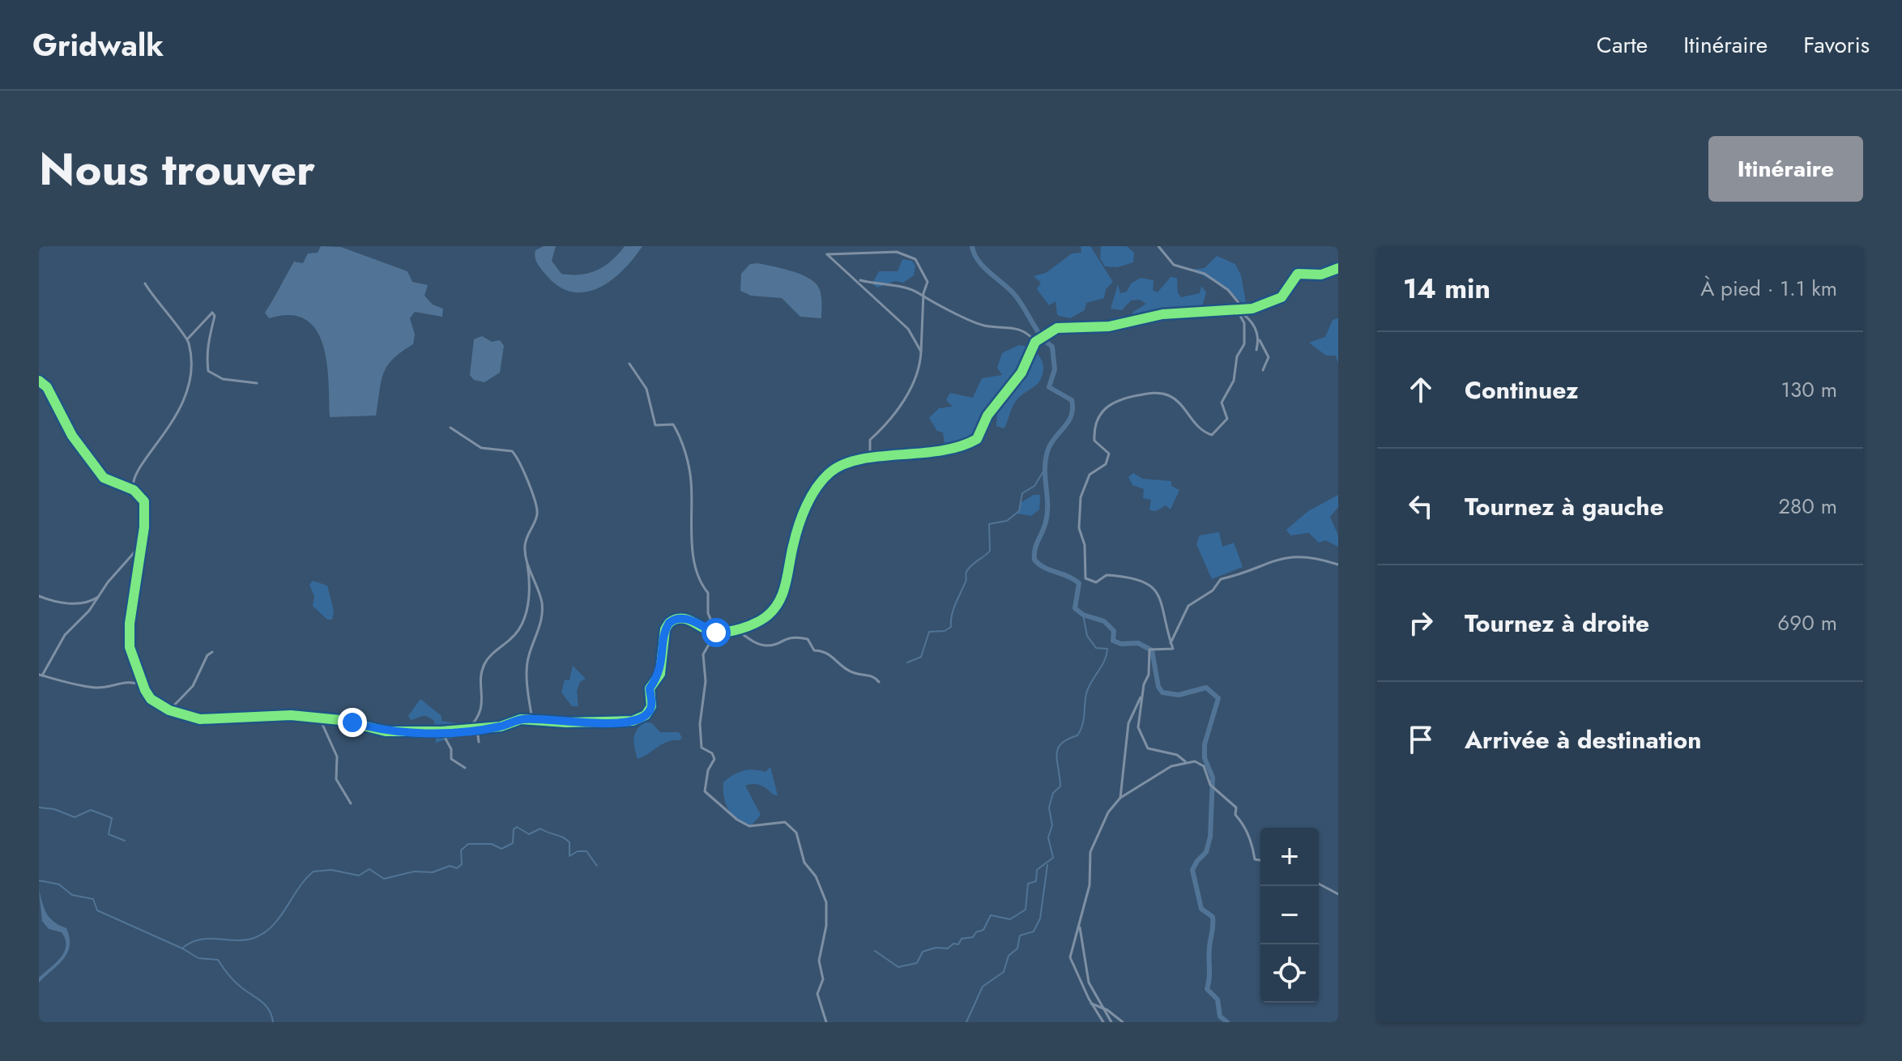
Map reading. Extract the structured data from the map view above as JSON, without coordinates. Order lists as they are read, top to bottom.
{
  "page": {
    "header": "Gridwalk",
    "nav": ["Carte", "Itinéraire", "Favoris"],
    "title": "Nous trouver",
    "buttons": "Itinéraire",
    "heading": ["14 min", "À pied · 1.1 km"],
    "list": [
      ["Continuez", "130 m"],
      ["Tournez à gauche", "280 m"],
      ["Tournez à droite", "690 m"],
      "Arrivée à destination"
    ],
    "map_buttons": ["+", "−"]
  }
}
